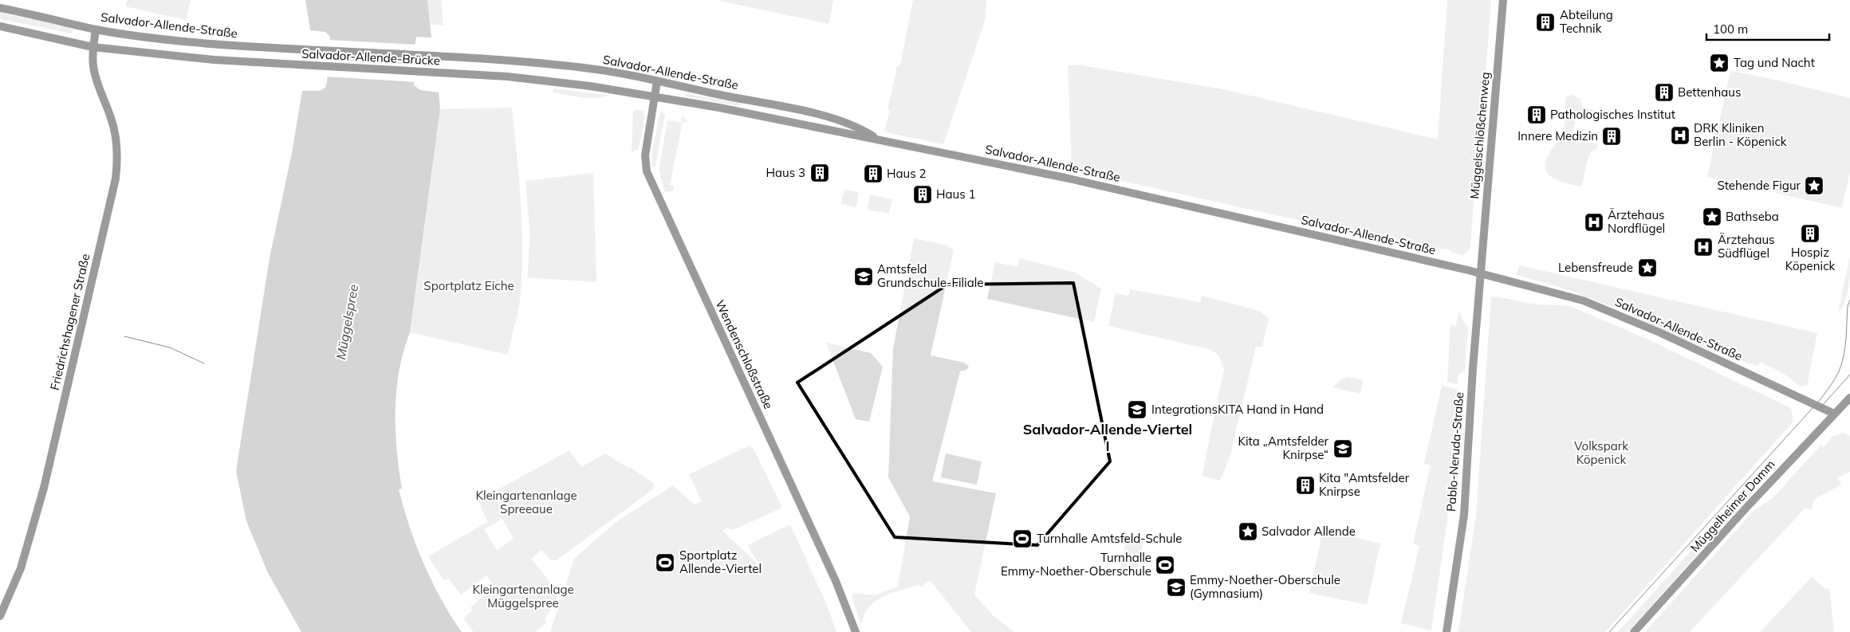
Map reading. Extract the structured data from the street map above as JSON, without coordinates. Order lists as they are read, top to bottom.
{
  "streets": {
    "main road": [
      "Salvador-Allende-Straße",
      "Salvador-Allende-Brücke",
      "Müggelschlößchenweg",
      "Friedrichshagener Straße",
      "Wendenschloßstraße",
      "Pablo-Neruda-Straße",
      "Müggelheimer Damm"
    ]
  },
  "crossings": [
    ["Salvador-Allende-Straße", "Salvador-Allende-Brücke"],
    ["Salvador-Allende-Straße", "Müggelschlößchenweg"],
    ["Salvador-Allende-Straße", "Friedrichshagener Straße"],
    ["Salvador-Allende-Straße", "Wendenschloßstraße"],
    ["Salvador-Allende-Straße", "Pablo-Neruda-Straße"],
    ["Salvador-Allende-Straße", "Müggelheimer Damm"],
    ["Salvador-Allende-Brücke", "Friedrichshagener Straße"],
    ["Müggelschlößchenweg", "Pablo-Neruda-Straße"]
  ],
  "districts": ["Salvador-Allende-Viertel I"],
  "water": ["Müggelspree"],
  "parks": [
    "Sportplatz Eiche",
    "Volkspark Köpenick",
    "Kleingartenanlage Spreeaue",
    "Kleingartenanlage Müggelspree"
  ],
  "places": {
    "building": [
      "Abteilung Technik",
      "Bettenhaus",
      "Pathologisches Institut",
      "Innere Medizin",
      "Haus 3",
      "Haus 2",
      "Haus 1",
      "Hospiz Köpenick",
      "Kita \"Amtsfelder Knirpse"
    ],
    "place": [
      "Tag und Nacht",
      "Stehende Figur",
      "Bathseba",
      "Lebensfreude",
      "Salvador Allende"
    ],
    "hospital": ["DRK Kliniken Berlin - Köpenick", "Ärztehaus Nordflügel", "Ärztehaus Südflügel"],
    "school or university": [
      "Amtsfeld Grundschule-Filiale",
      "IntegrationsKITA Hand in Hand",
      "Kita „Amtsfelder Knirpse“",
      "Emmy-Noether-Oberschule (Gymnasium)"
    ],
    "sports": ["Turnhalle Amtsfeld-Schule", "Sportplatz Allende-Viertel", "Turnhalle Emmy-Noether-Oberschule"]
  },
  "scale_bar": "100 m"
}
